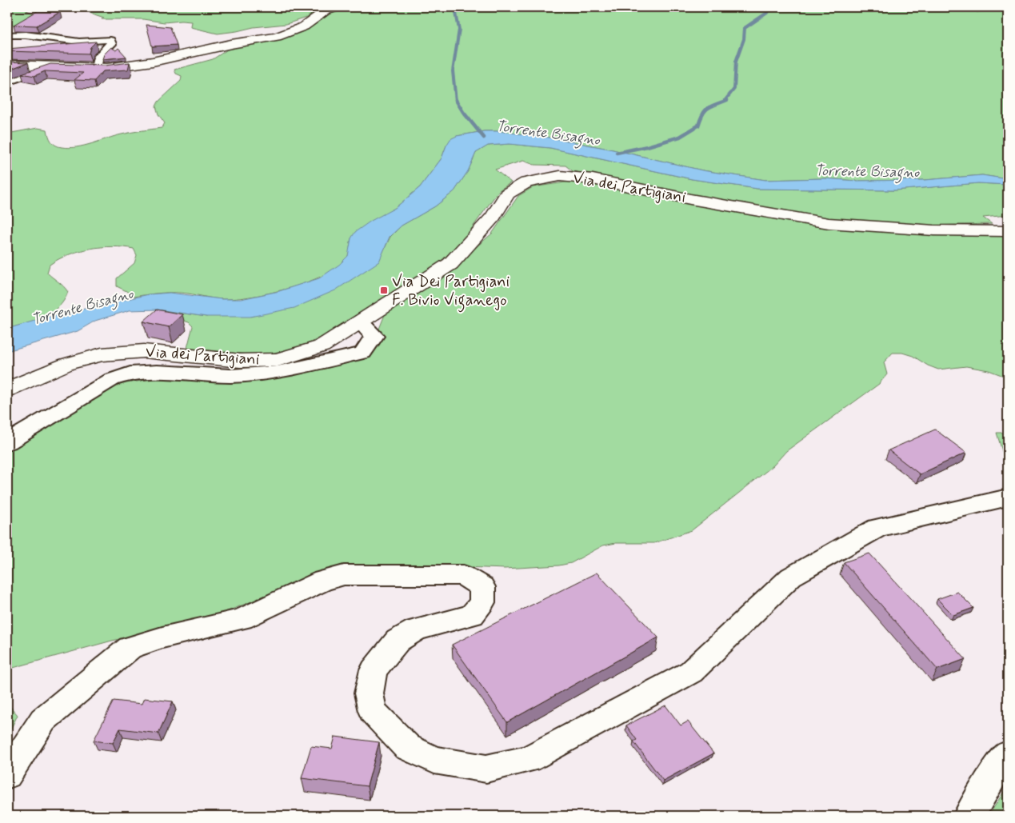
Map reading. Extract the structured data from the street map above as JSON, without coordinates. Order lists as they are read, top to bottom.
{
  "streets": {
    "main road": ["Via dei Partigiani"]
  },
  "water": ["Torrente Bisagno"],
  "places": {
    "transit": ["Via Dei Partigiani F. Bivio Viganego"]
  }
}
